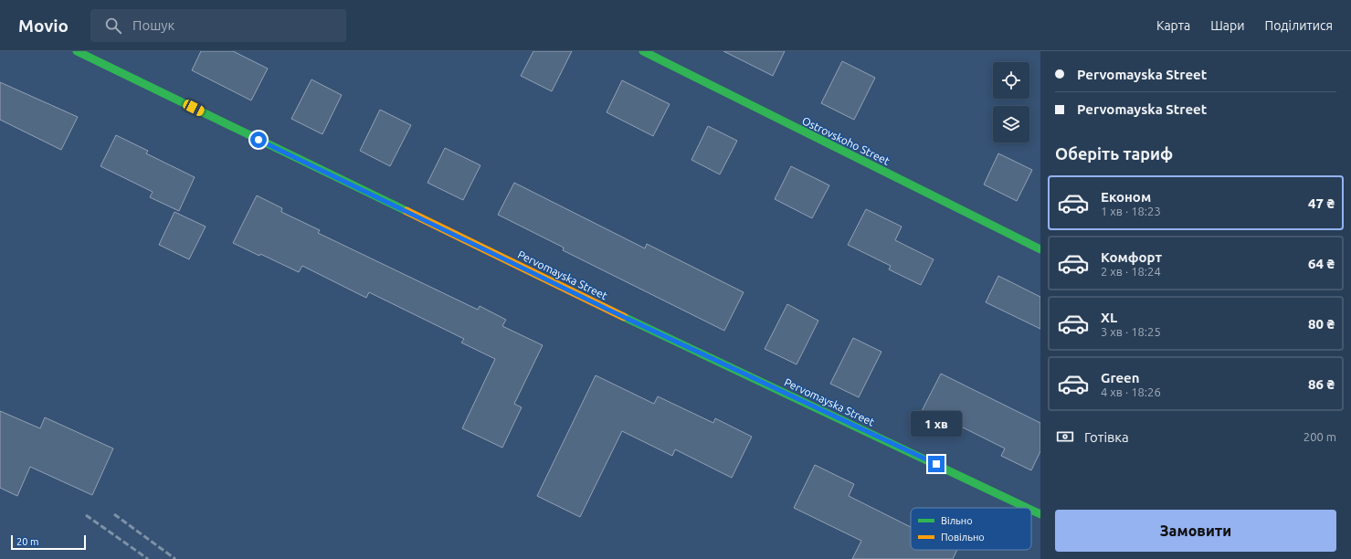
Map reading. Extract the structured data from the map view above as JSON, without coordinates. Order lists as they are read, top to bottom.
{
  "streets": {
    "street": ["Ostrovskoho Street", "Pervomayska Street"]
  },
  "legend": ["Вільно", "Повільно"],
  "scale_bar": "20 m",
  "page": {
    "header": "Movio",
    "search": "Пошук",
    "nav": ["Карта", "Шари", "Поділитися"],
    "banner": ["Pervomayska Street", "Pervomayska Street"],
    "heading": "Оберіть тариф",
    "list": [
      {
        "name": "Економ",
        "note": "1 хв · 18:23",
        "value": "47 ₴"
      },
      {
        "name": "Комфорт",
        "note": "2 хв · 18:24",
        "value": "64 ₴"
      },
      {
        "name": "XL",
        "note": "3 хв · 18:25",
        "value": "80 ₴"
      },
      {
        "name": "Green",
        "note": "4 хв · 18:26",
        "value": "86 ₴"
      }
    ],
    "bubble": "1 хв",
    "pay": ["Готівка", "200 m"],
    "buttons": "Замовити",
    "scale": "20 m"
  }
}
